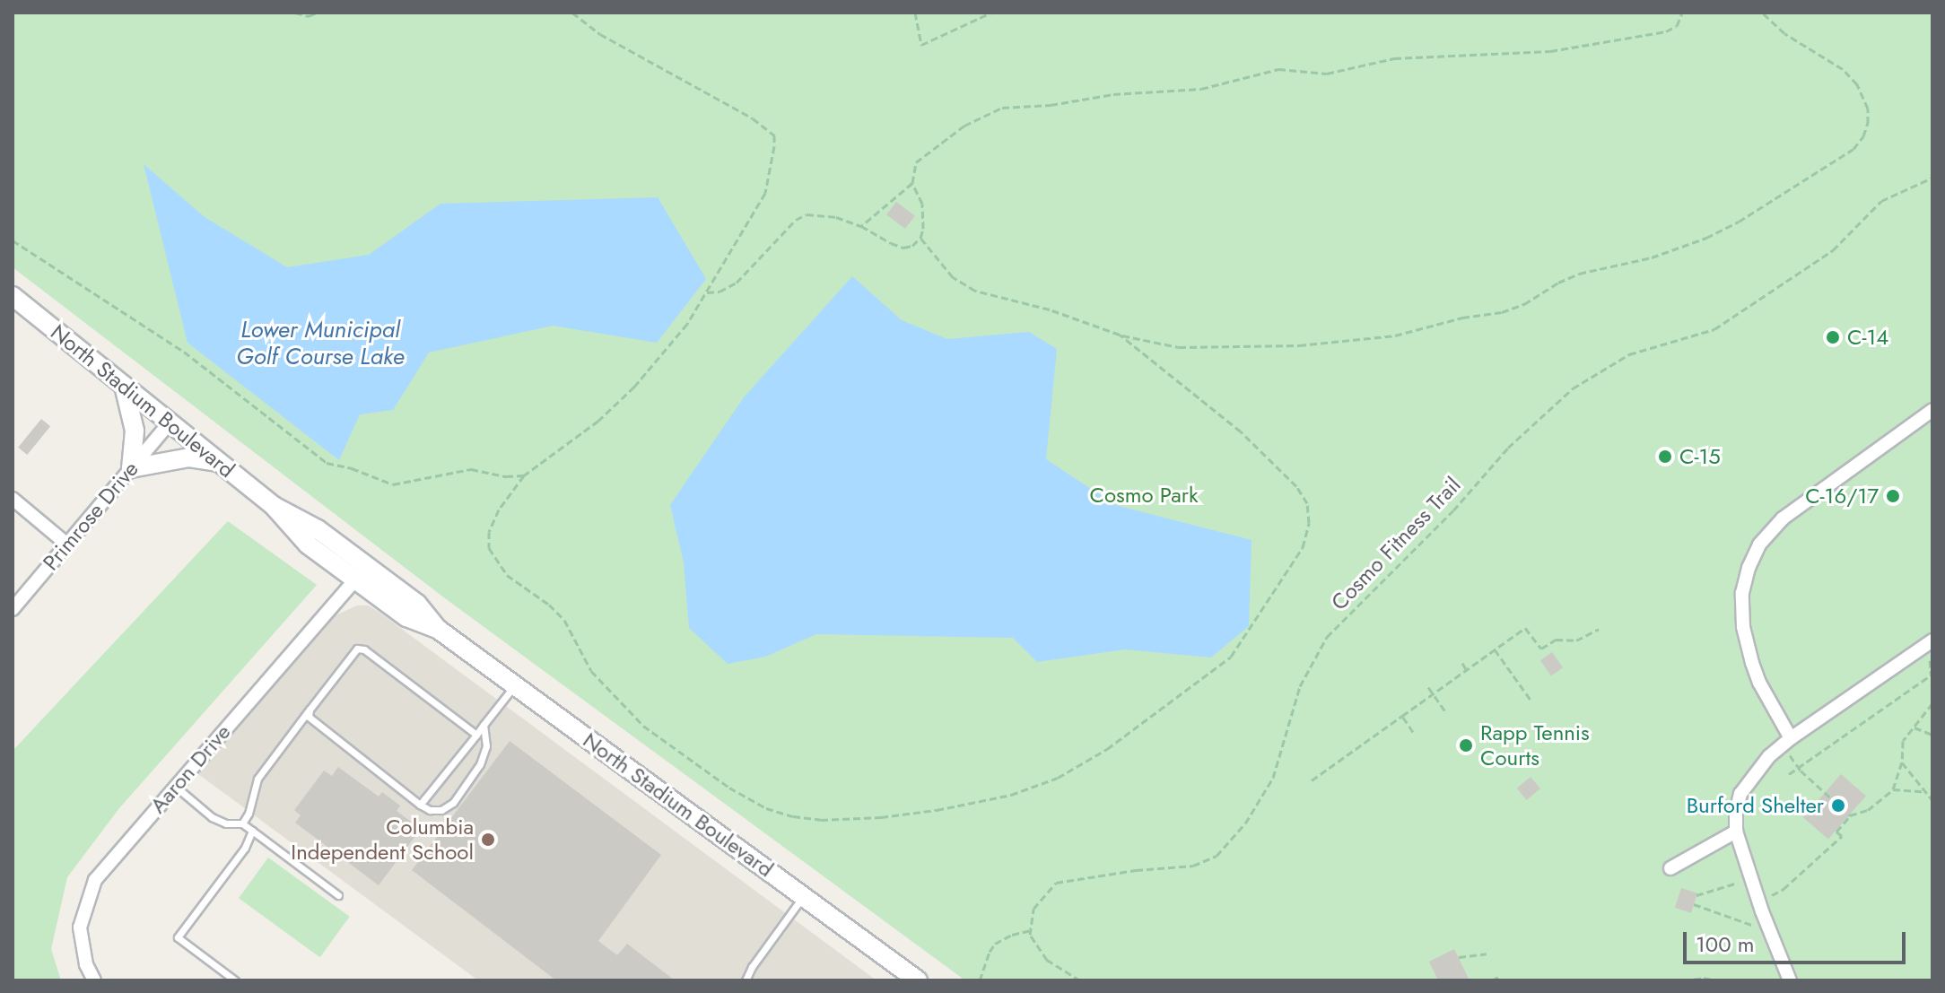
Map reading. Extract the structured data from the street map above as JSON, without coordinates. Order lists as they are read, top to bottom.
{
  "streets": {
    "main road": ["North Stadium Boulevard"],
    "street": ["Primrose Drive", "Aaron Drive"],
    "path": ["Cosmo Fitness Trail"]
  },
  "crossings": [
    ["North Stadium Boulevard", "Primrose Drive"],
    ["North Stadium Boulevard", "Aaron Drive"]
  ],
  "water": ["Lower Municipal Golf Course Lake"],
  "parks": ["Cosmo Park"],
  "places": [
    "C-14",
    "C-15",
    "C-16/17",
    "Rapp Tennis Courts",
    "Burford Shelter",
    "Columbia Independent School"
  ],
  "scale_bar": "100 m"
}
